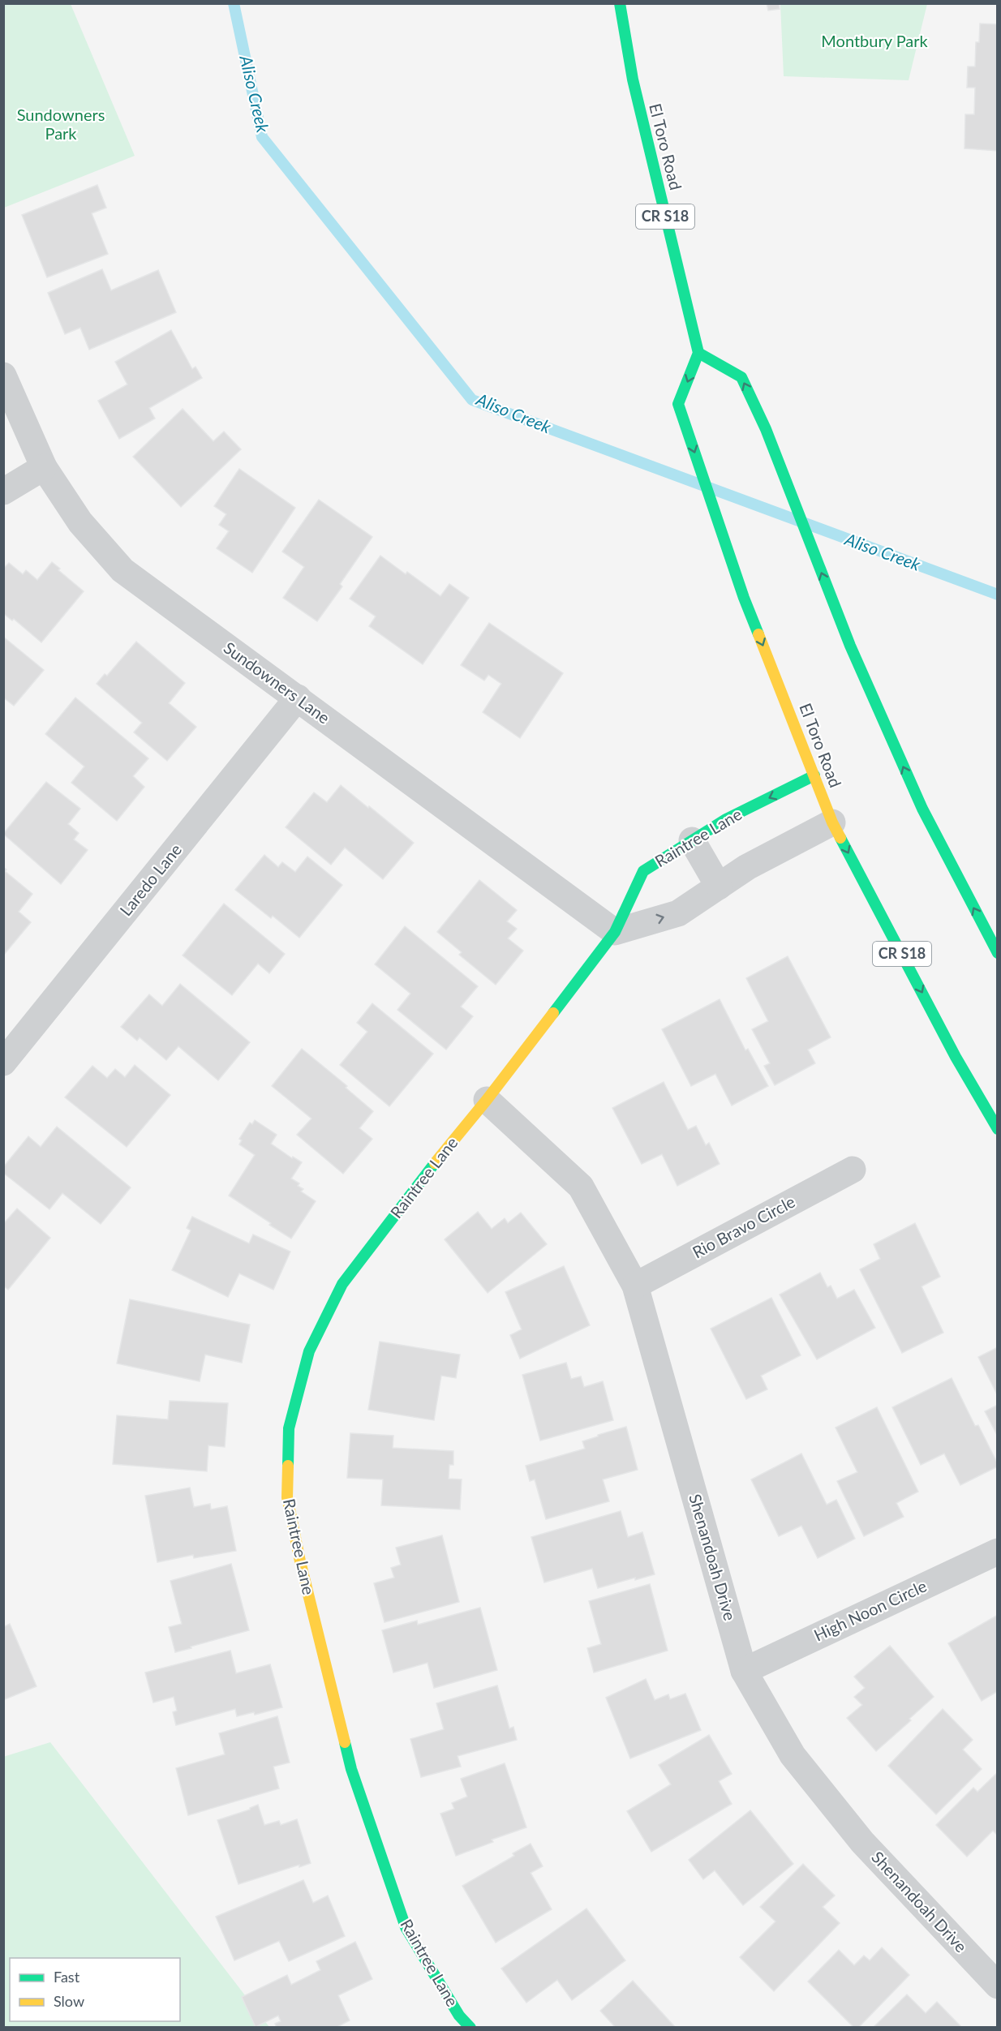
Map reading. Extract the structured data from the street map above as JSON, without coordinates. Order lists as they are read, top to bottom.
{
  "streets": {
    "main road": ["El Toro Road", "CR S18", "Raintree Lane"],
    "street": [
      "Sundowners Lane",
      "Laredo Lane",
      "Rio Bravo Circle",
      "Shenandoah Drive",
      "High Noon Circle"
    ]
  },
  "crossings": [
    ["El Toro Road", "Raintree Lane"],
    ["Sundowners Lane", "Raintree Lane"],
    ["Sundowners Lane", "Laredo Lane"],
    ["Raintree Lane", "Shenandoah Drive"],
    ["Rio Bravo Circle", "Shenandoah Drive"],
    ["Shenandoah Drive", "High Noon Circle"]
  ],
  "water": ["Aliso Creek"],
  "parks": ["Montbury Park", "Sundowners Park"],
  "legend": ["Fast", "Slow"]
}
